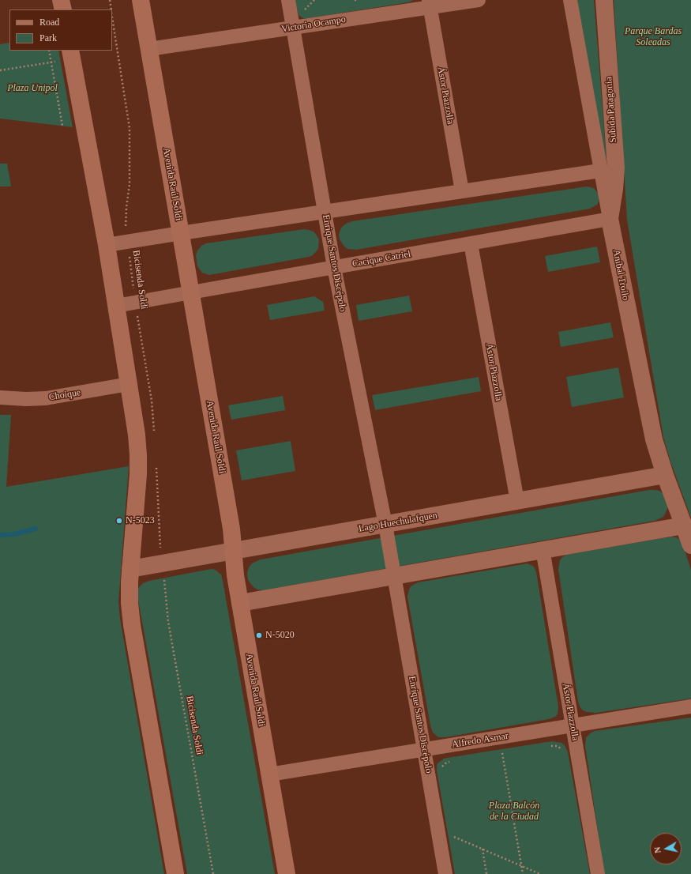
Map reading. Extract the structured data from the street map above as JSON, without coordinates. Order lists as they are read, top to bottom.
{
  "streets": {
    "main road": ["Avenida Raúl Soldi"],
    "street": [
      "Victoria Ocampo",
      "Ástor Piazzolla",
      "Subida Patagonia",
      "Cacique Catriel",
      "Enrique Santos Discépolo",
      "Aníbal Troilo",
      "Choique",
      "Lago Huechulafquen",
      "Alfredo Asmar"
    ],
    "path": ["Bicisenda Soldi"]
  },
  "crossings": [
    ["Victoria Ocampo", "Ástor Piazzolla"],
    ["Victoria Ocampo", "Avenida Raúl Soldi"],
    ["Victoria Ocampo", "Enrique Santos Discépolo"],
    ["Ástor Piazzolla", "Cacique Catriel"],
    ["Ástor Piazzolla", "Lago Huechulafquen"],
    ["Ástor Piazzolla", "Alfredo Asmar"],
    ["Subida Patagonia", "Cacique Catriel"],
    ["Subida Patagonia", "Aníbal Troilo"],
    ["Avenida Raúl Soldi", "Cacique Catriel"],
    ["Avenida Raúl Soldi", "Lago Huechulafquen"],
    ["Avenida Raúl Soldi", "Alfredo Asmar"],
    ["Cacique Catriel", "Enrique Santos Discépolo"],
    ["Cacique Catriel", "Aníbal Troilo"],
    ["Cacique Catriel", "Bicisenda Soldi"],
    ["Enrique Santos Discépolo", "Lago Huechulafquen"],
    ["Enrique Santos Discépolo", "Alfredo Asmar"],
    ["Aníbal Troilo", "Lago Huechulafquen"]
  ],
  "parks": ["Parque Bardas Soleadas", "Plaza Unipol", "Plaza Balcón de la Ciudad"],
  "places": ["N-5023", "N-5020"],
  "legend": ["Road", "Park"],
  "north": "left"
}
